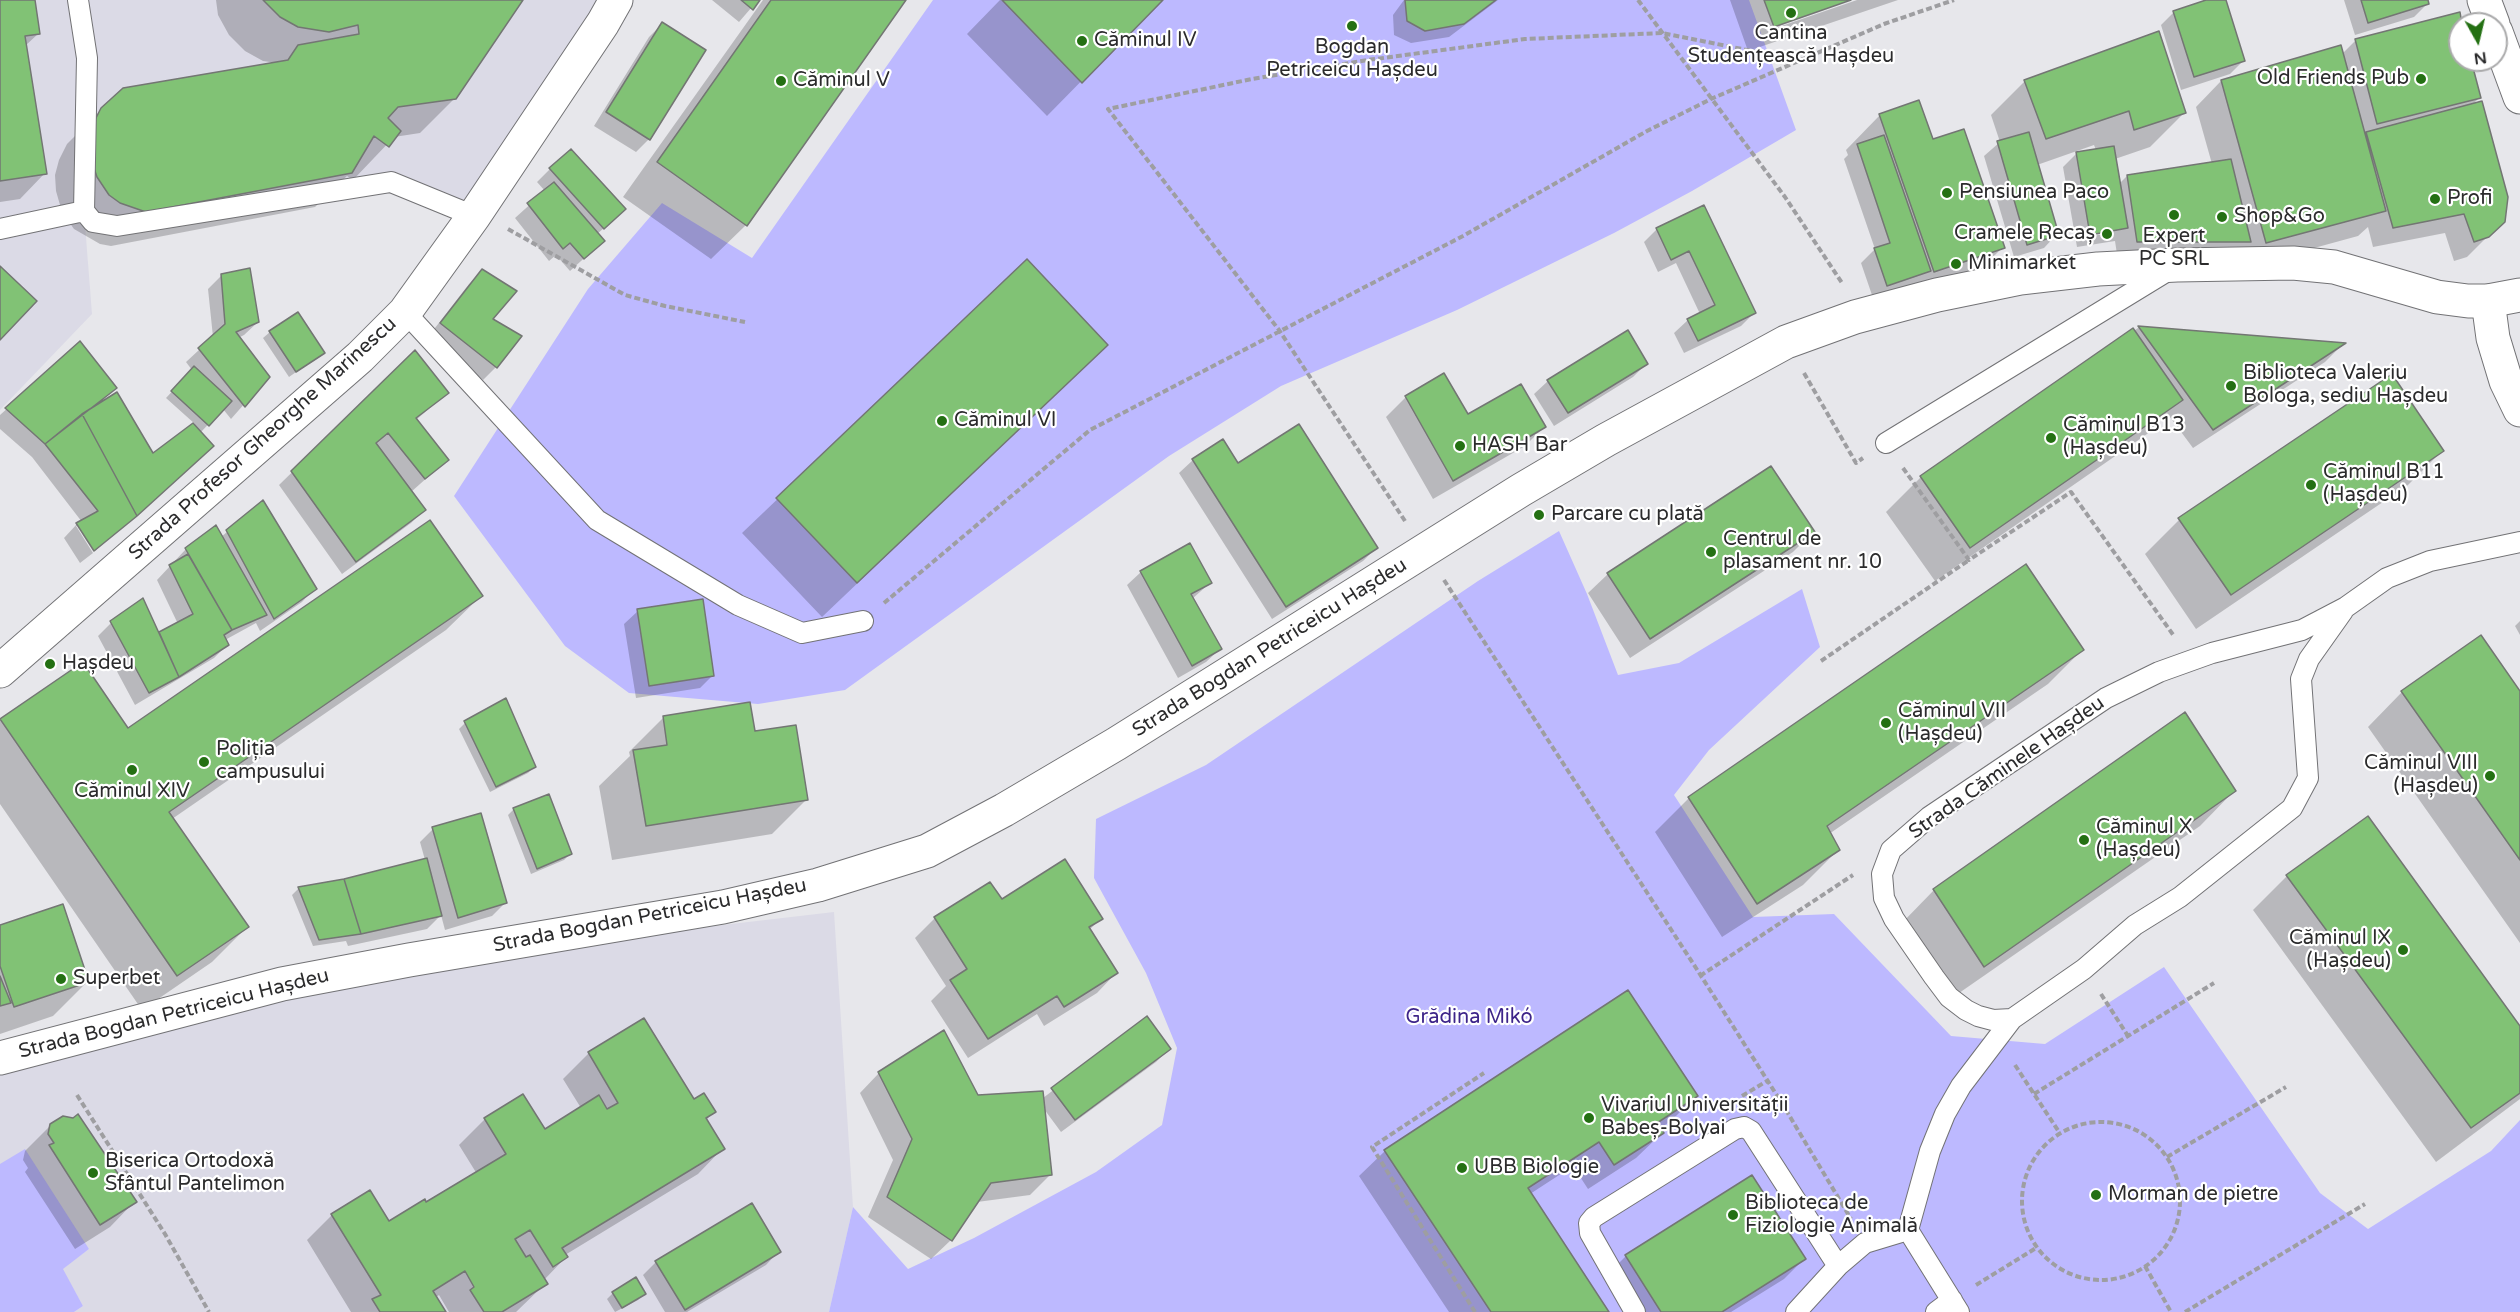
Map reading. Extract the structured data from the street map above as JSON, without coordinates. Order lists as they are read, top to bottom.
{
  "streets": {
    "street": ["Strada Profesor Gheorghe Marinescu", "Strada Bogdan Petriceicu Hașdeu"],
    "lane": ["Strada Căminele Hașdeu"]
  },
  "parks": ["Grădina Mikó"],
  "places": [
    "Cantina Studențească Hașdeu",
    "Bogdan Petriceicu Hașdeu",
    "Căminul IV",
    "Old Friends Pub",
    "Căminul V",
    "Pensiunea Paco",
    "Profi",
    "Expert PC SRL",
    "Shop&Go",
    "Cramele Recaș",
    "Minimarket",
    "Biblioteca Valeriu Bologa, sediu Hașdeu",
    "Căminul VI",
    "Căminul B13 (Hașdeu)",
    "HASH Bar",
    "Căminul B11 (Hașdeu)",
    "Parcare cu plată",
    "Centrul de plasament nr. 10",
    "Hașdeu",
    "Căminul VII (Hașdeu)",
    "Poliția campusului",
    "Căminul XIV",
    "Căminul VIII (Hașdeu)",
    "Căminul X (Hașdeu)",
    "Căminul IX (Hașdeu)",
    "Superbet",
    "Vivariul Universității Babeș-Bolyai",
    "UBB Biologie",
    "Biserica Ortodoxă Sfântul Pantelimon",
    "Morman de pietre",
    "Biblioteca de Fiziologie Animală"
  ],
  "north": "bottom"
}
